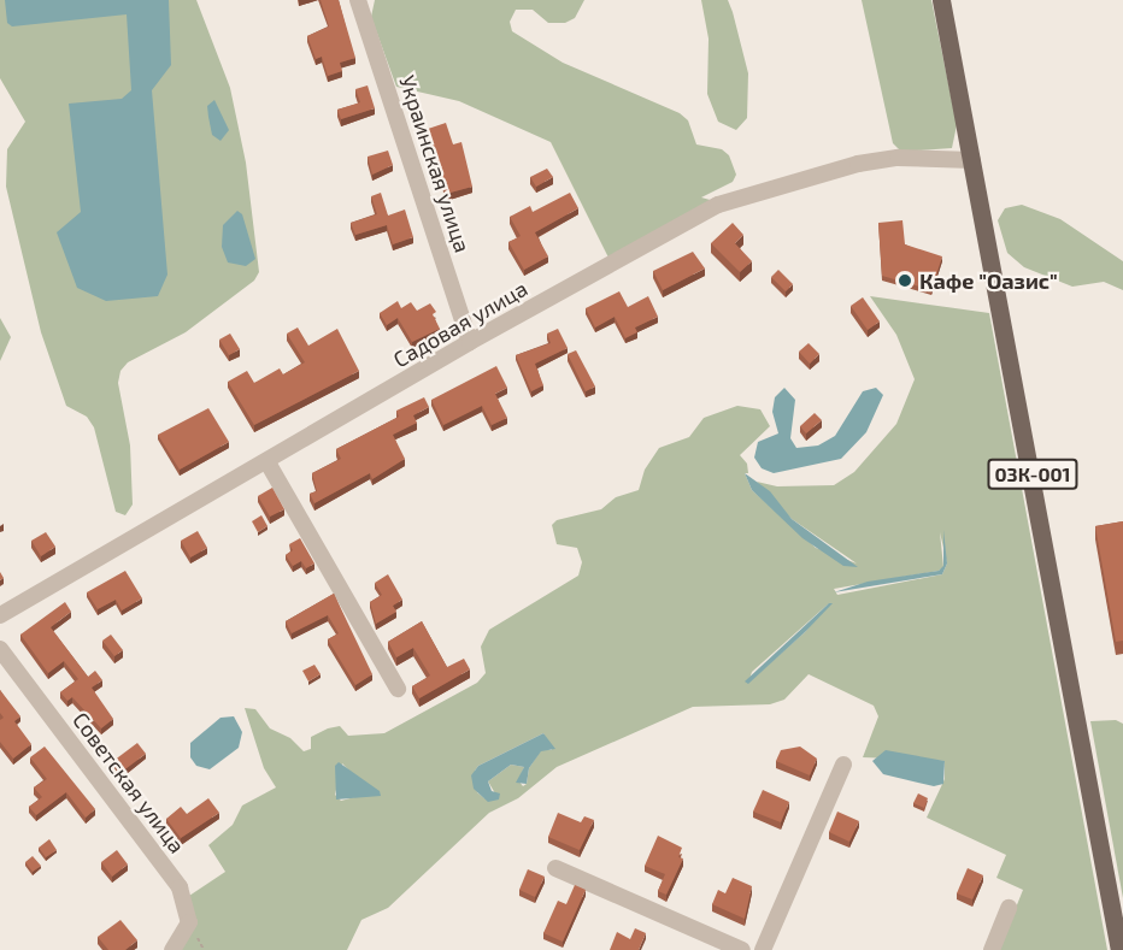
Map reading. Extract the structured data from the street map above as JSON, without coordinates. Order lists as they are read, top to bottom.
{
  "streets": {
    "main road": ["03К-001"],
    "street": ["Украинская улица", "Садовая улица", "Советская улица"]
  },
  "crossings": [
    ["Украинская улица", "Садовая улица"],
    ["Садовая улица", "03К-001"]
  ],
  "places": ["Кафе \"Оазис\""]
}
